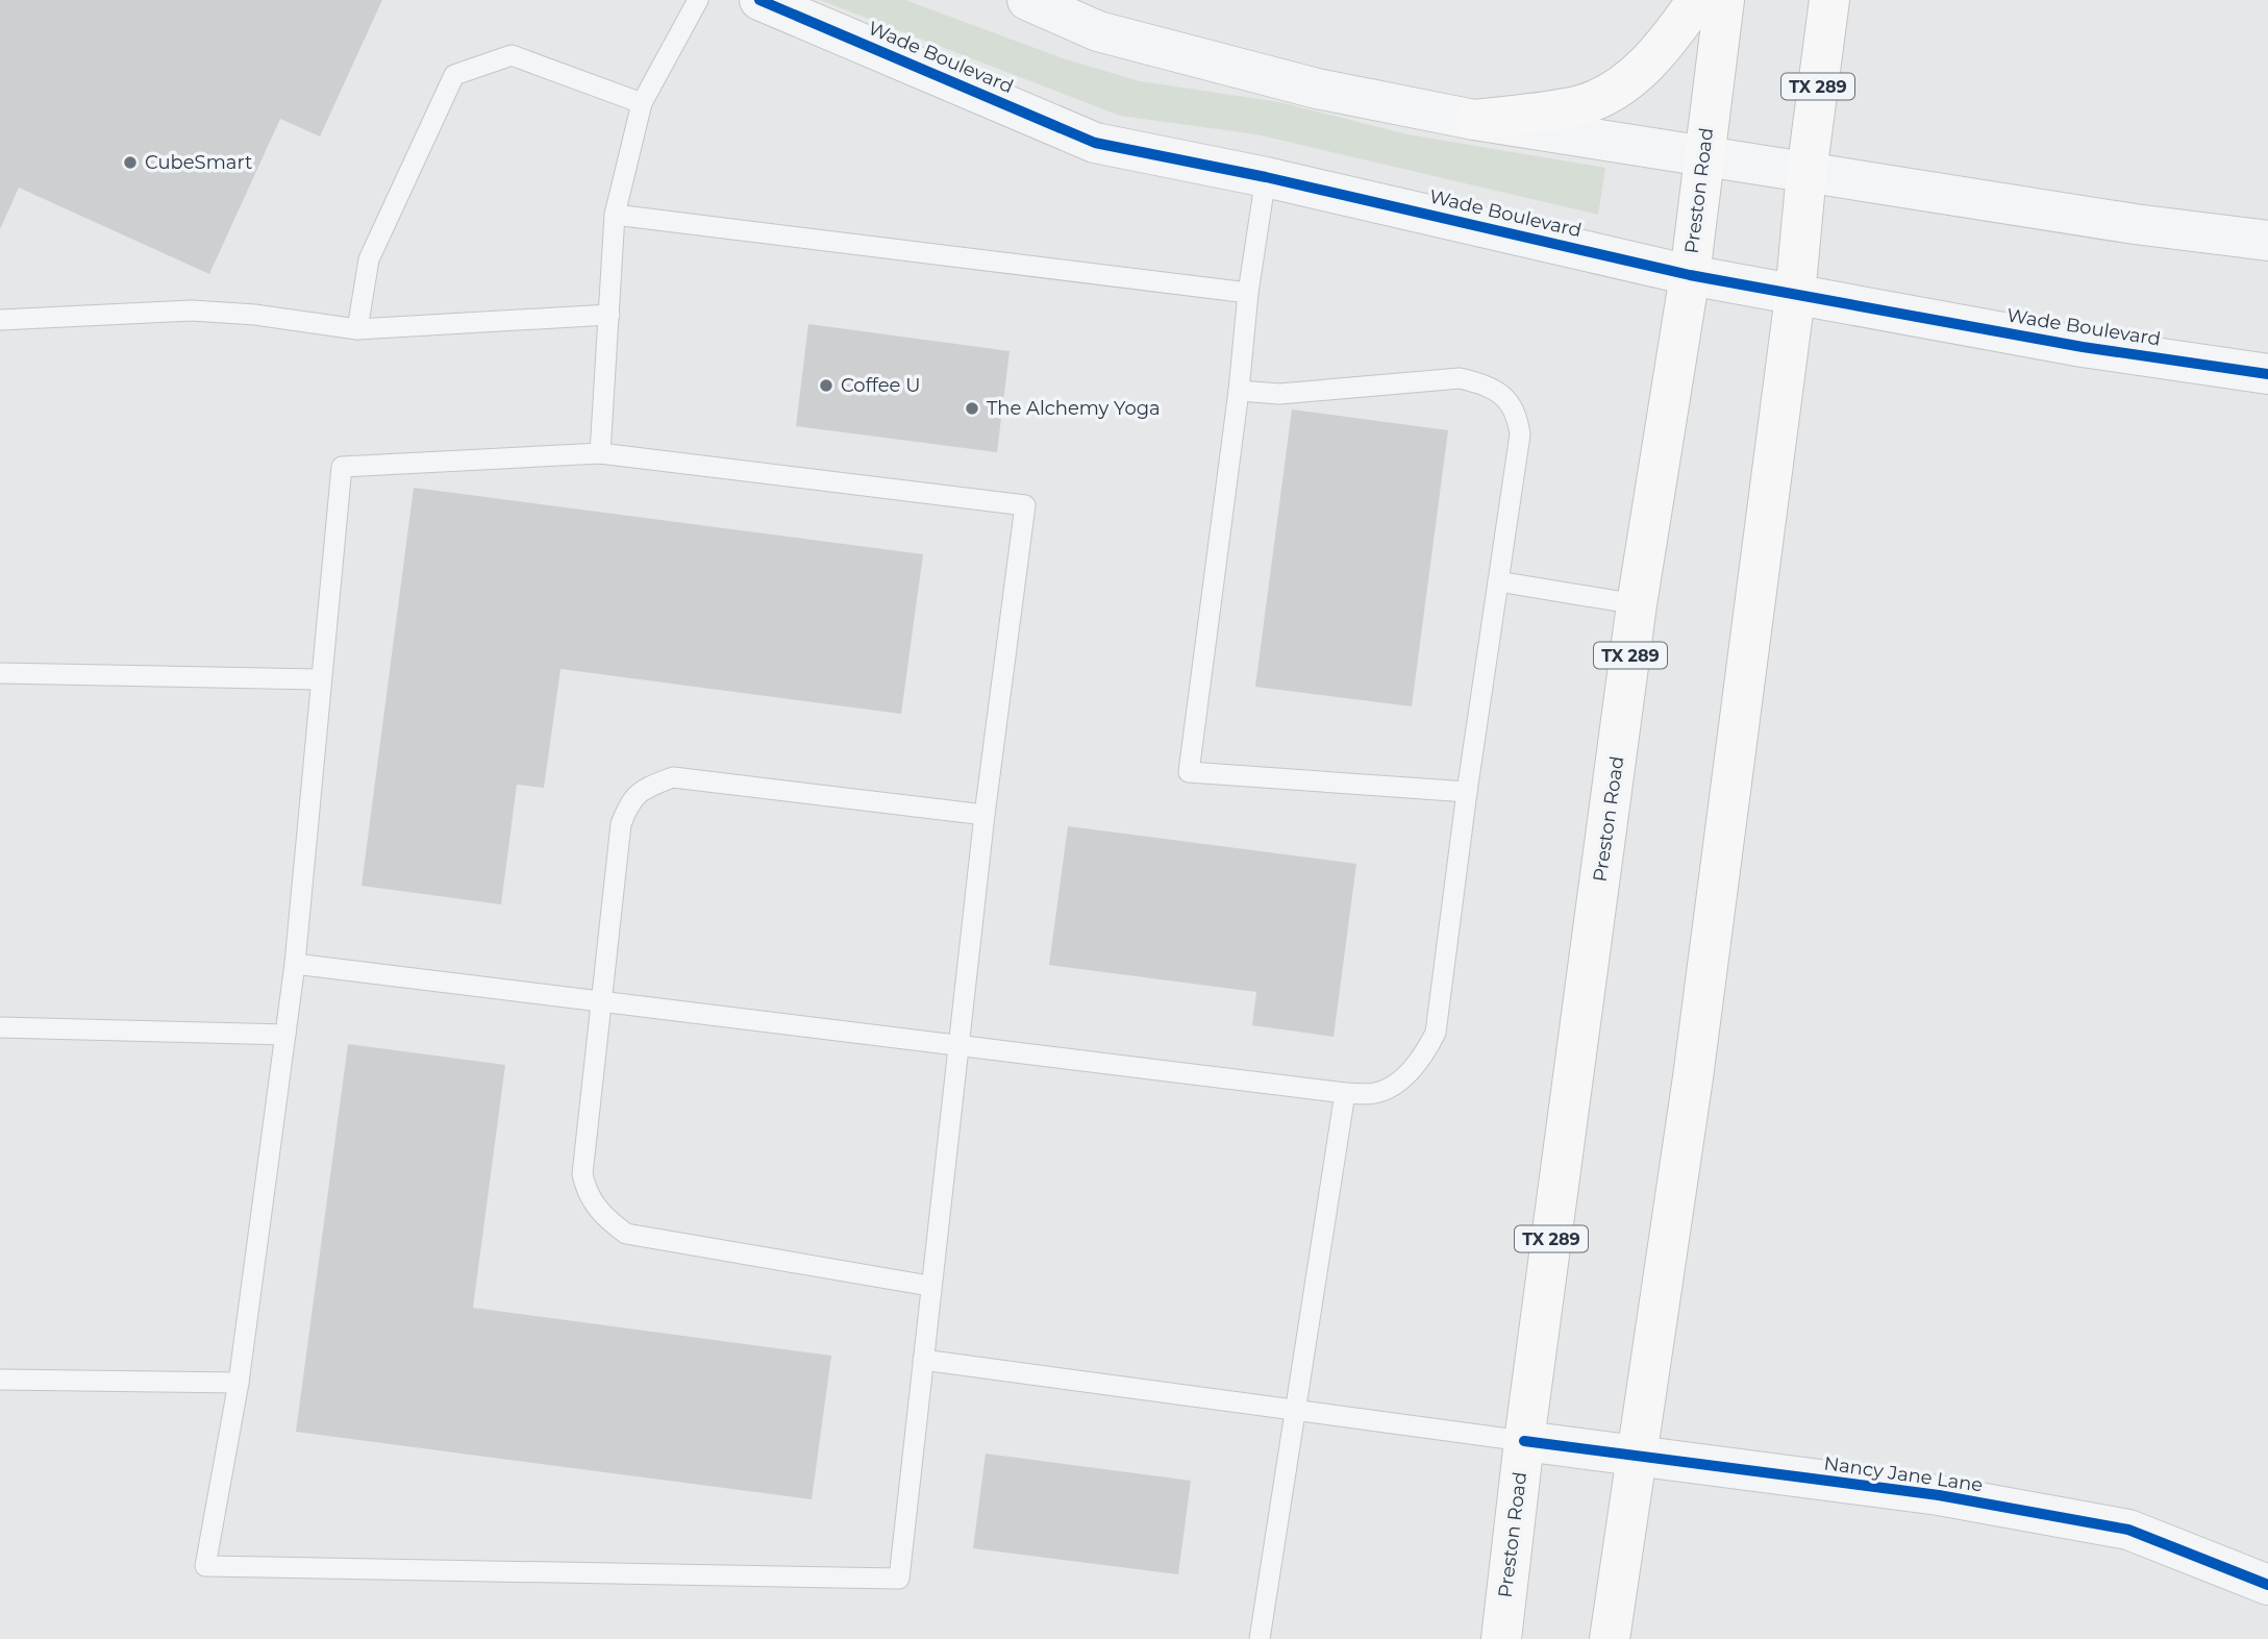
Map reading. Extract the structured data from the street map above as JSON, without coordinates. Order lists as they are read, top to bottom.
{
  "streets": {
    "main road": ["TX 289", "Preston Road"],
    "street": ["Wade Boulevard", "Nancy Jane Lane"]
  },
  "crossings": [
    ["Wade Boulevard", "TX 289"],
    ["Wade Boulevard", "Preston Road"],
    ["TX 289", "Nancy Jane Lane"],
    ["Preston Road", "Nancy Jane Lane"]
  ],
  "places": ["CubeSmart", "Coffee U", "The Alchemy Yoga"]
}
